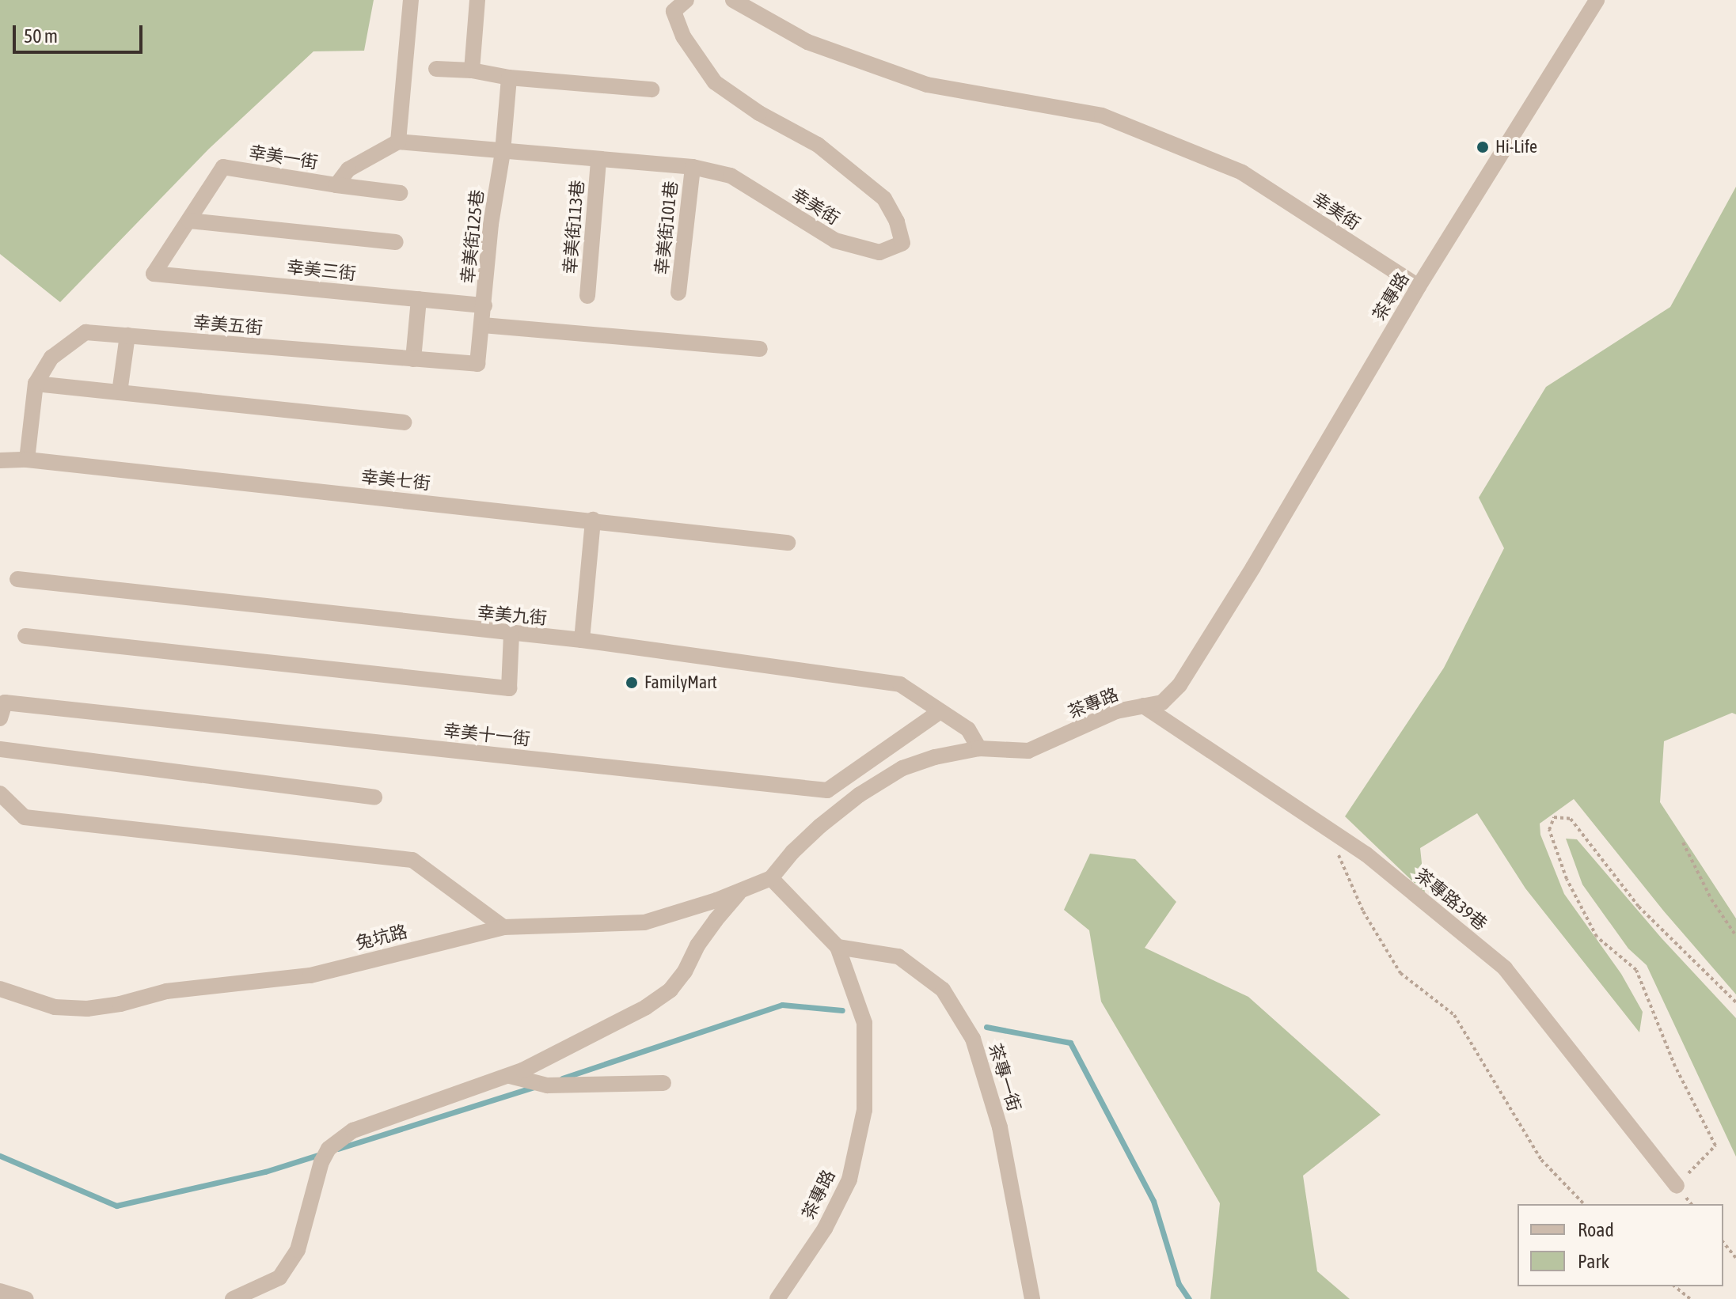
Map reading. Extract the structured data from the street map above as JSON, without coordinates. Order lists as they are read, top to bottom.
{
  "streets": {
    "street": [
      "幸美一街",
      "幸美街",
      "幸美街113巷",
      "幸美街101巷",
      "幸美街125巷",
      "幸美三街",
      "茶專路",
      "幸美五街",
      "幸美七街",
      "幸美九街",
      "幸美十一街",
      "茶專路39巷",
      "兔坑路",
      "茶專一街"
    ]
  },
  "crossings": [
    ["幸美一街", "幸美街"],
    ["幸美一街", "幸美三街"],
    ["幸美街", "幸美街113巷"],
    ["幸美街", "幸美街101巷"],
    ["幸美街", "幸美街125巷"],
    ["幸美街", "茶專路"],
    ["幸美街125巷", "幸美三街"],
    ["幸美街125巷", "幸美五街"],
    ["茶專路", "幸美九街"],
    ["茶專路", "茶專路39巷"],
    ["茶專路", "兔坑路"],
    ["茶專路", "茶專一街"],
    ["幸美五街", "幸美七街"],
    ["幸美九街", "幸美十一街"]
  ],
  "places": ["Hi-Life", "FamilyMart"],
  "legend": ["Road", "Park"],
  "scale_bar": "50 m"
}
